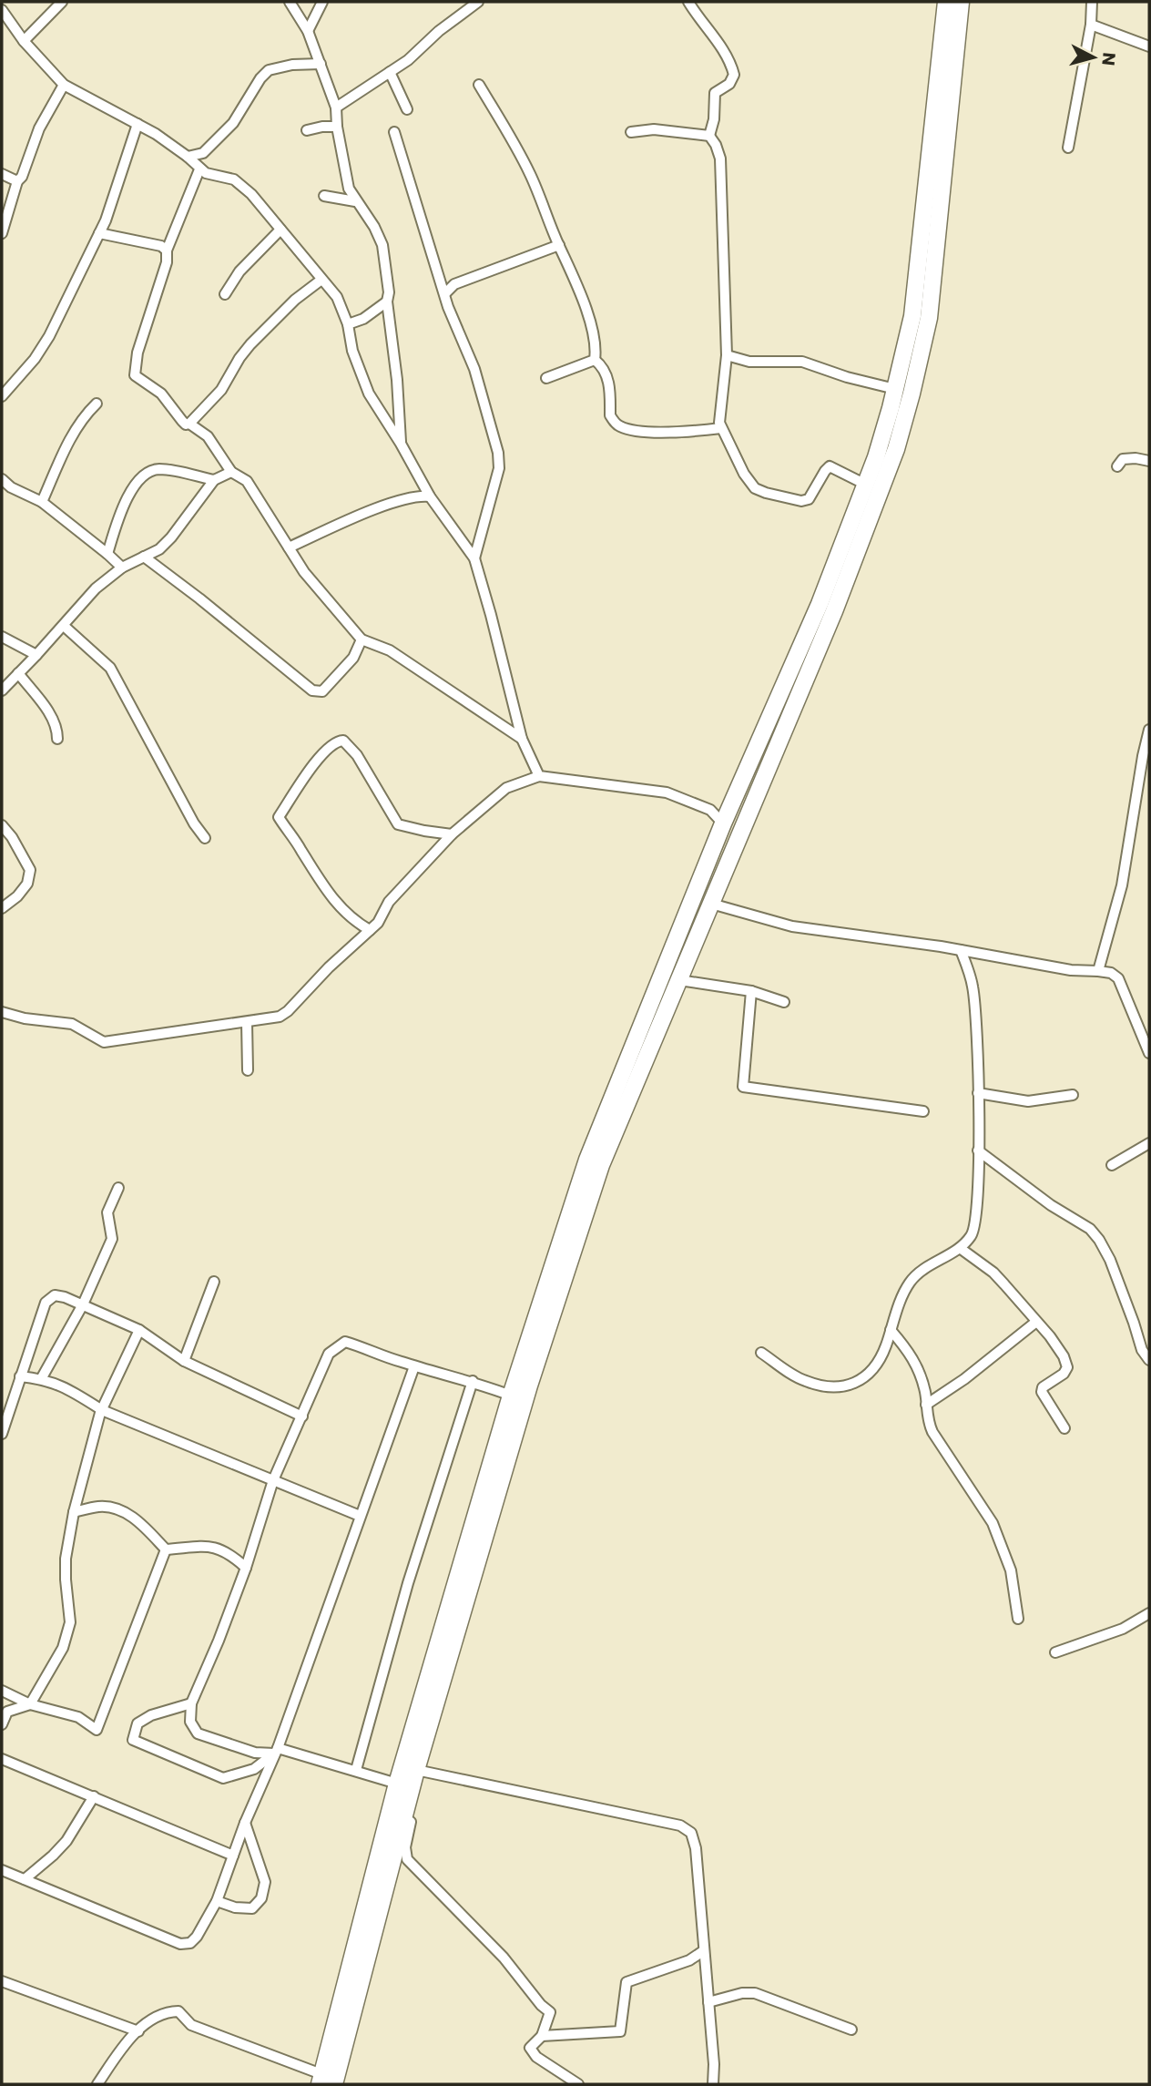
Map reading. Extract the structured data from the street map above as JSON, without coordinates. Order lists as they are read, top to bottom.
{
  "north": "right"
}
